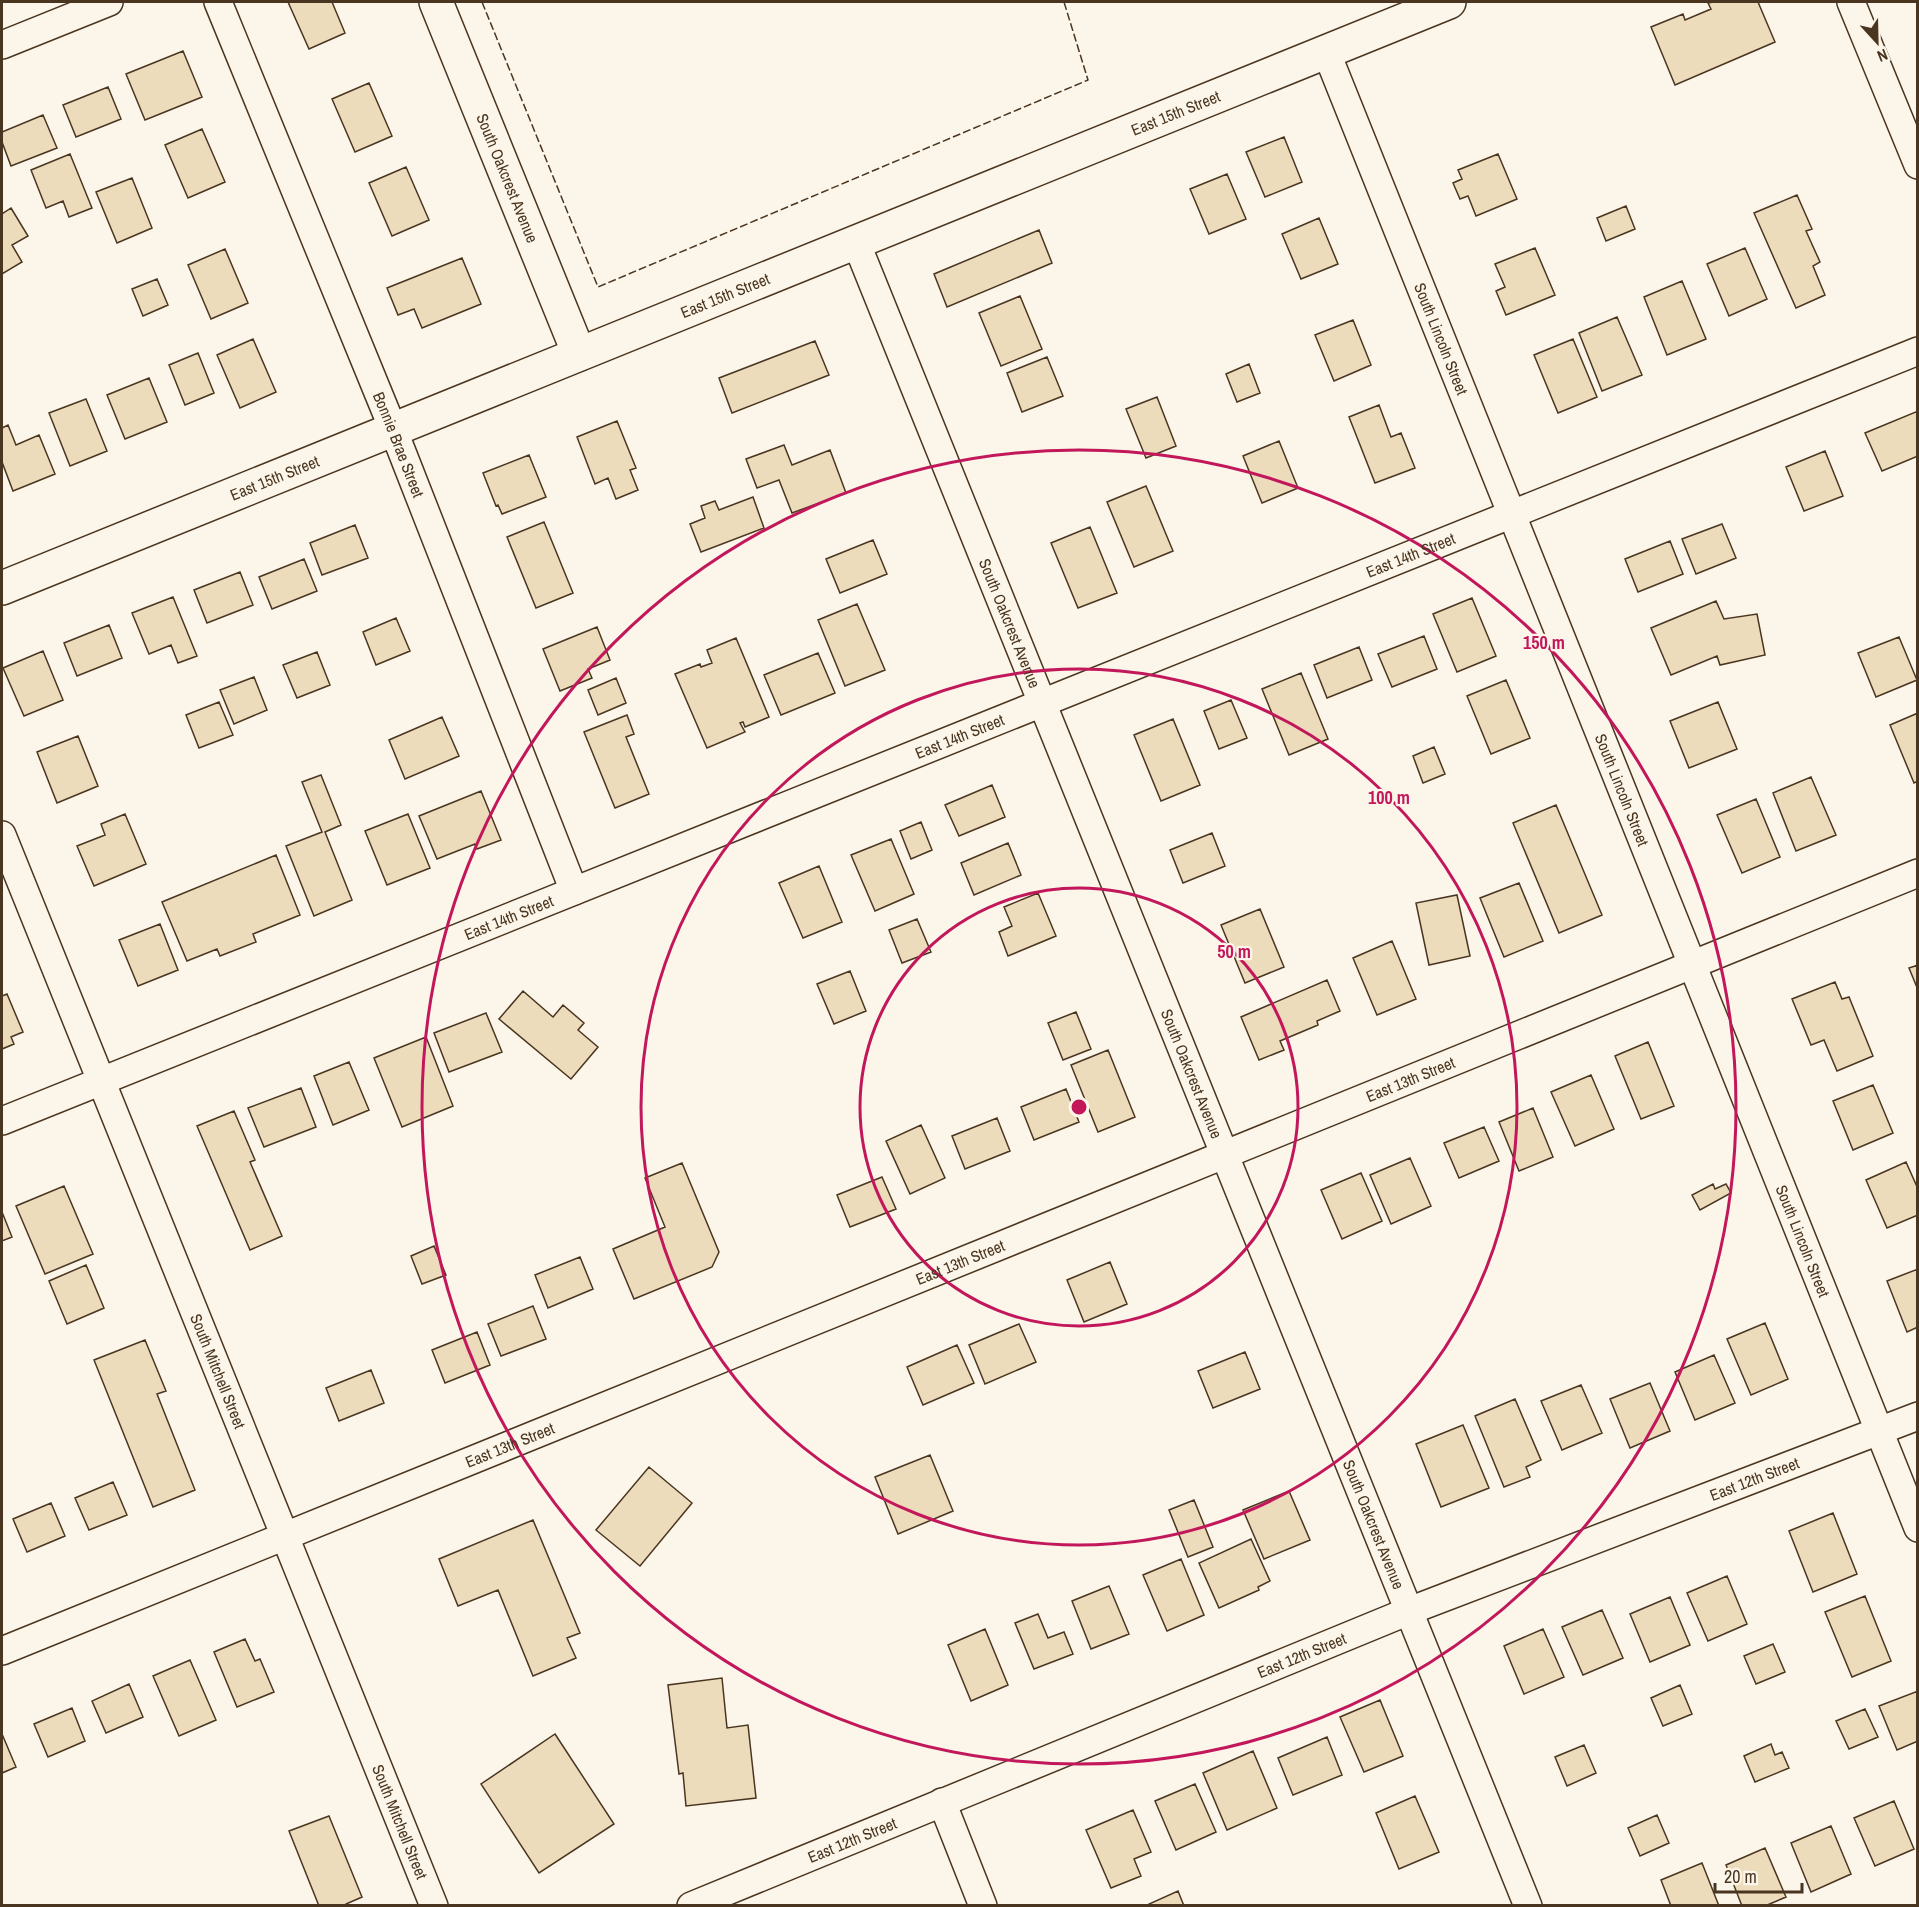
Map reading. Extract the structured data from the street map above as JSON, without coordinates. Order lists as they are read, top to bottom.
{
  "streets": {
    "main road": ["East 15th Street", "South Oakcrest Avenue"],
    "street": [
      "South Lincoln Street",
      "Bonnie Brae Street",
      "East 14th Street",
      "East 13th Street",
      "South Mitchell Street",
      "East 12th Street"
    ]
  },
  "crossings": [
    ["East 15th Street", "South Oakcrest Avenue"],
    ["East 15th Street", "South Lincoln Street"],
    ["East 15th Street", "Bonnie Brae Street"],
    ["South Oakcrest Avenue", "East 14th Street"],
    ["South Oakcrest Avenue", "East 13th Street"],
    ["South Oakcrest Avenue", "East 12th Street"],
    ["South Lincoln Street", "East 14th Street"],
    ["South Lincoln Street", "East 13th Street"],
    ["South Lincoln Street", "East 12th Street"],
    ["Bonnie Brae Street", "East 14th Street"],
    ["East 14th Street", "South Mitchell Street"],
    ["East 13th Street", "South Mitchell Street"]
  ],
  "scale_bar": "20 m",
  "north": "bottom",
  "rings": ["150 m", "100 m", "50 m"]
}
